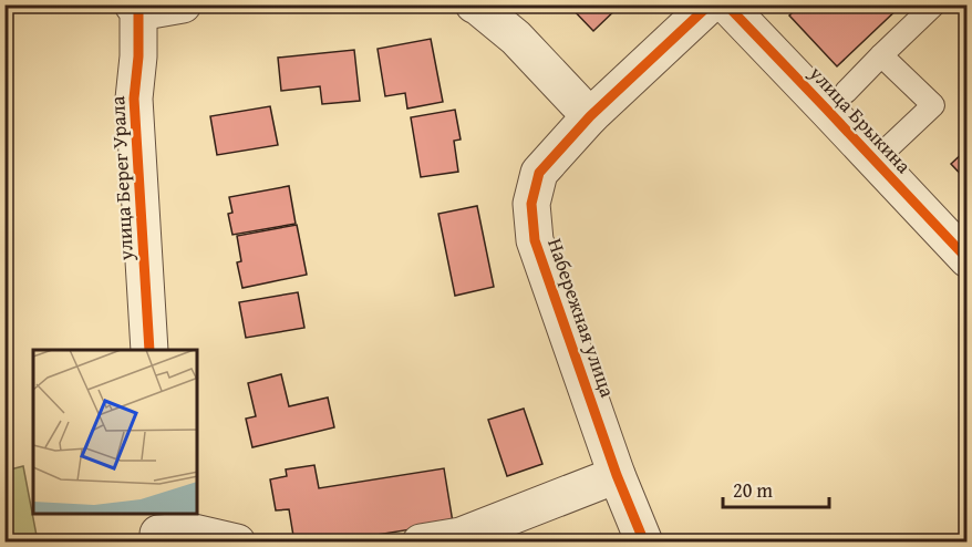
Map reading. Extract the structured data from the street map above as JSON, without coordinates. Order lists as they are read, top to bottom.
{
  "streets": {
    "street": ["улица Брыкина", "улица Берег Урала", "Набережная улица"]
  },
  "scale_bar": "20 m"
}
